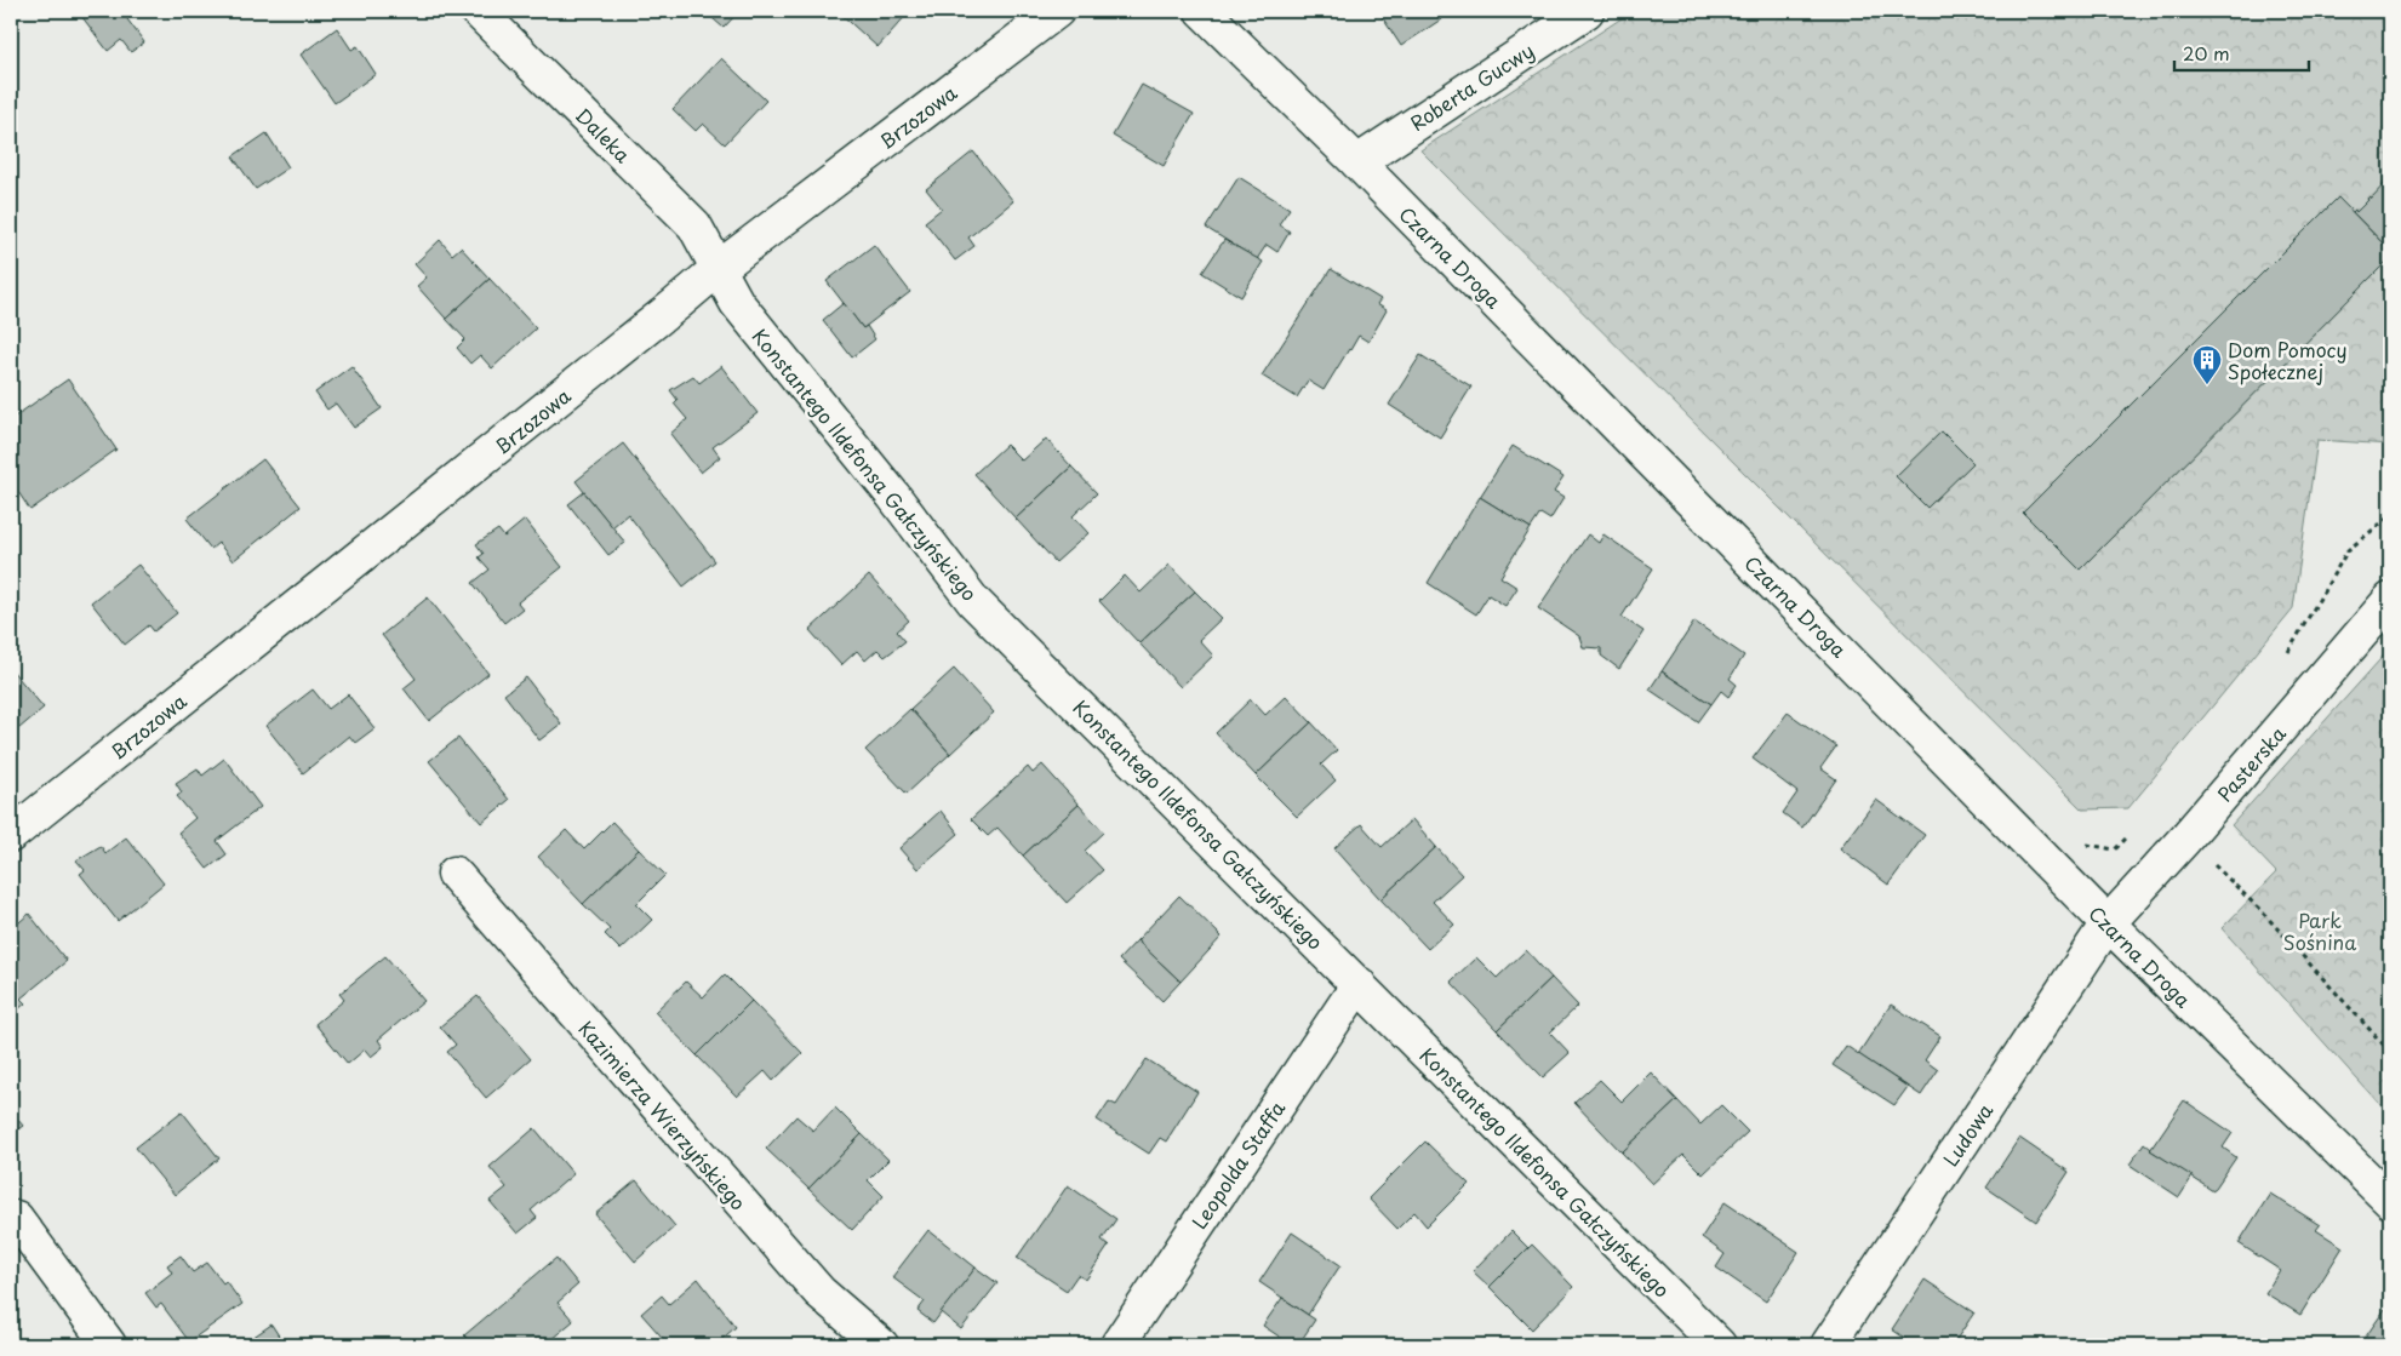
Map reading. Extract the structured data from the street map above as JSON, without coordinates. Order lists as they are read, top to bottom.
{
  "streets": {
    "street": [
      "Roberta Gucwy",
      "Brzozowa",
      "Daleka",
      "Czarna Droga",
      "Konstantego Ildefonsa Gałczyńskiego",
      "Pasterska",
      "Kazimierza Wierzyńskiego",
      "Ludowa",
      "Leopolda Staffa"
    ]
  },
  "crossings": [
    ["Roberta Gucwy", "Czarna Droga"],
    ["Brzozowa", "Daleka"],
    ["Brzozowa", "Konstantego Ildefonsa Gałczyńskiego"],
    ["Daleka", "Konstantego Ildefonsa Gałczyńskiego"],
    ["Czarna Droga", "Pasterska"],
    ["Czarna Droga", "Ludowa"],
    ["Konstantego Ildefonsa Gałczyńskiego", "Leopolda Staffa"],
    ["Pasterska", "Ludowa"]
  ],
  "parks": ["Park Sośnina"],
  "places": {
    "building": ["Dom Pomocy Społecznej"]
  },
  "scale_bar": "20 m"
}
